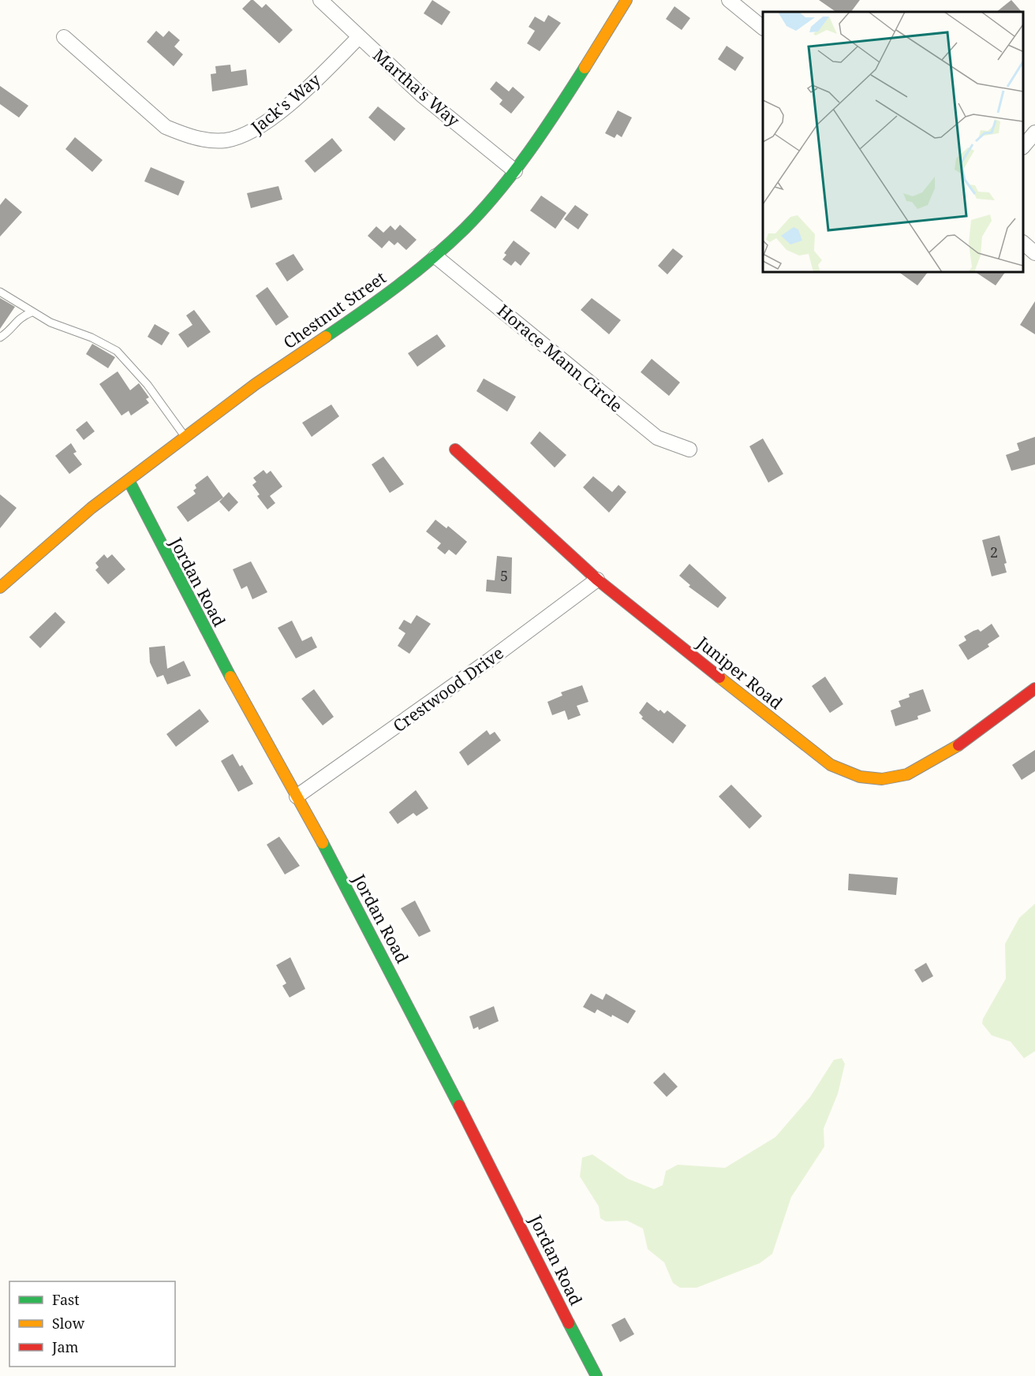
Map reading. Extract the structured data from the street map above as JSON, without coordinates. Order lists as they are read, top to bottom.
{
  "streets": {
    "street": [
      "Martha's Way",
      "Jack's Way",
      "Chestnut Street",
      "Horace Mann Circle",
      "Jordan Road",
      "Juniper Road",
      "Crestwood Drive"
    ]
  },
  "crossings": [
    ["Martha's Way", "Jack's Way"],
    ["Martha's Way", "Chestnut Street"],
    ["Chestnut Street", "Horace Mann Circle"],
    ["Chestnut Street", "Jordan Road"],
    ["Jordan Road", "Crestwood Drive"],
    ["Juniper Road", "Crestwood Drive"]
  ],
  "house_numbers": ["2", "5"],
  "legend": ["Fast", "Slow", "Jam"]
}
